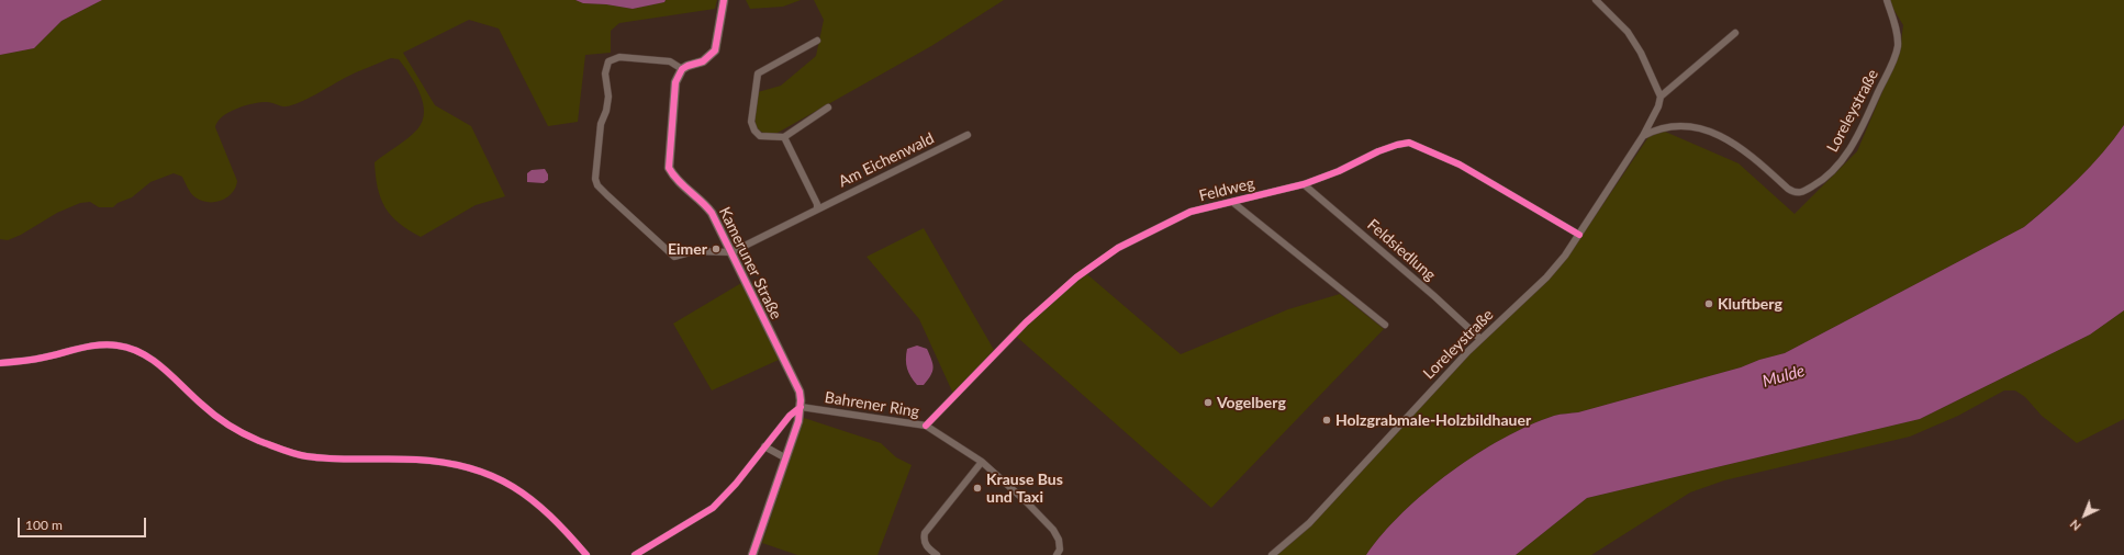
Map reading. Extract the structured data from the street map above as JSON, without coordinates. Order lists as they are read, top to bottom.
{
  "streets": {
    "street": [
      "Loreleystraße",
      "Am Eichenwald",
      "Feldweg",
      "Feldsiedlung",
      "Kameruner Straße",
      "Bahrener Ring"
    ]
  },
  "crossings": [
    ["Loreleystraße", "Feldweg"],
    ["Loreleystraße", "Feldsiedlung"],
    ["Am Eichenwald", "Kameruner Straße"],
    ["Feldweg", "Feldsiedlung"],
    ["Feldweg", "Bahrener Ring"],
    ["Kameruner Straße", "Bahrener Ring"]
  ],
  "water": ["Mulde"],
  "places": [
    "Eimer",
    "Kluftberg",
    "Vogelberg",
    "Holzgrabmale-Holzbildhauer",
    "Krause Bus und Taxi"
  ],
  "scale_bar": "100 m",
  "north": "bottom left"
}
